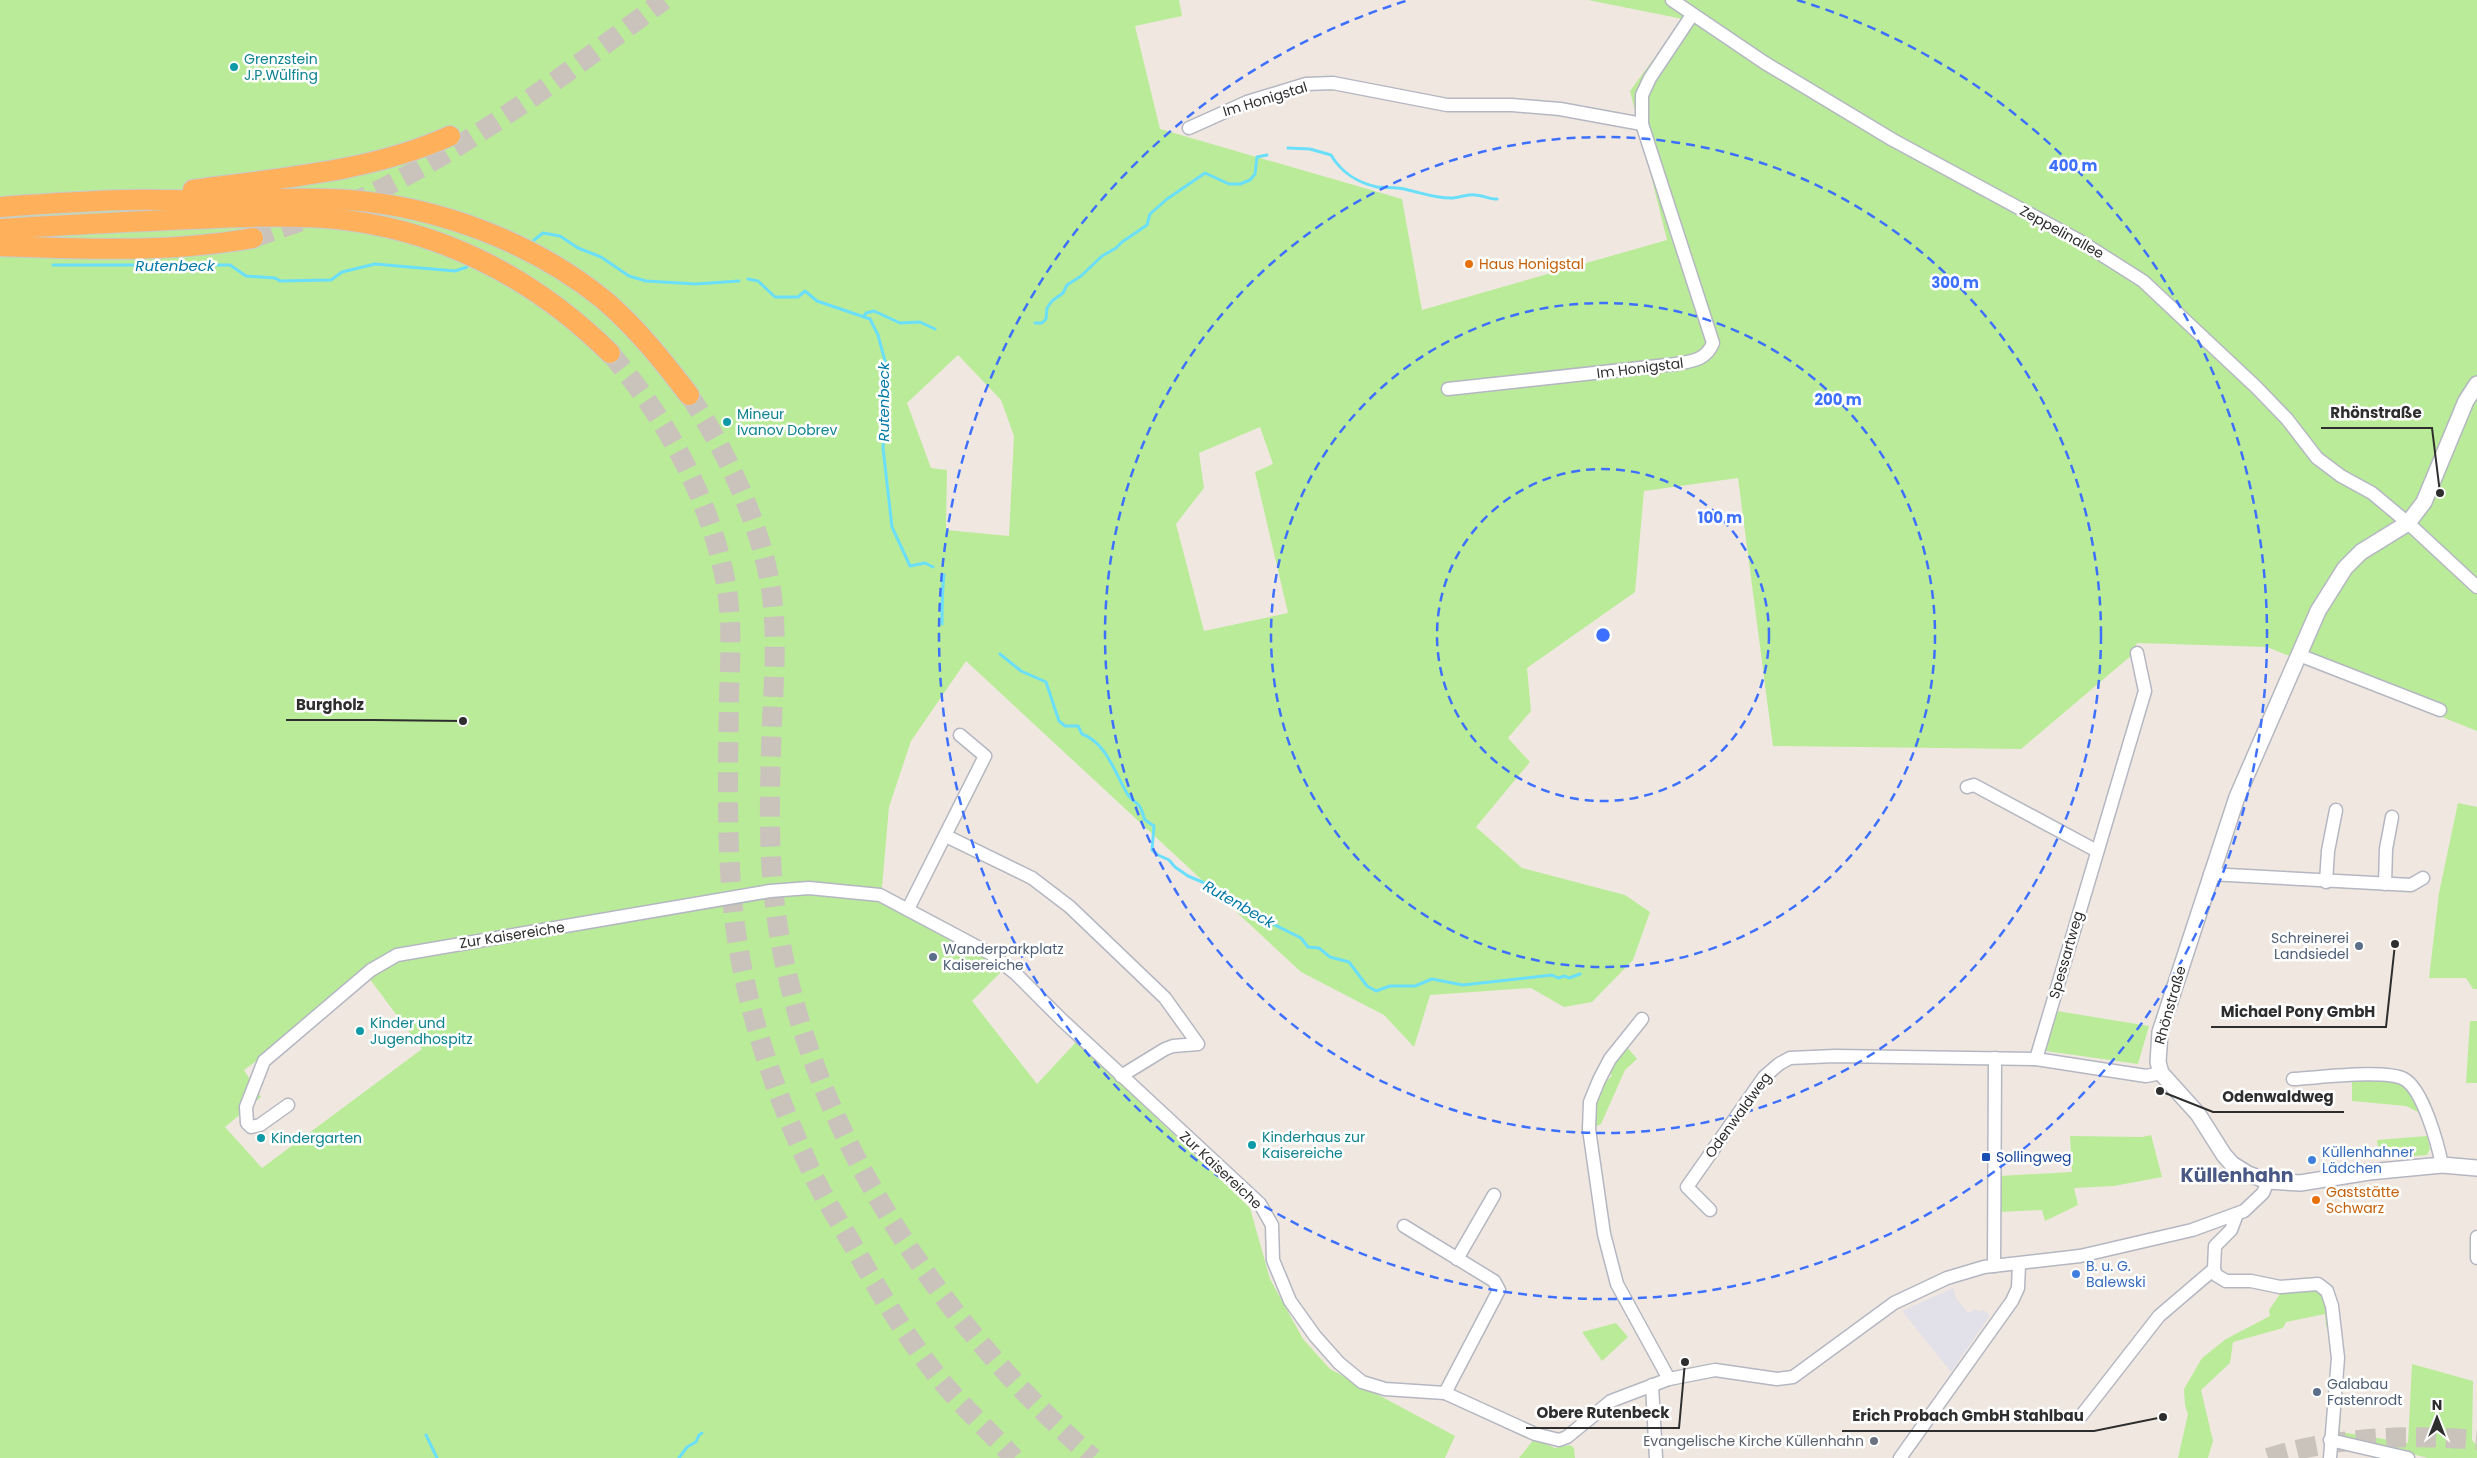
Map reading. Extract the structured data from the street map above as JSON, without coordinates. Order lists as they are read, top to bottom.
{
  "streets": {
    "street": [
      "Im Honigstal",
      "Zeppelinallee",
      "Zur Kaisereiche",
      "Spessartweg",
      "Rhönstraße",
      "Odenwaldweg"
    ]
  },
  "crossings": [
    ["Im Honigstal", "Zeppelinallee"],
    ["Zeppelinallee", "Rhönstraße"],
    ["Spessartweg", "Odenwaldweg"],
    ["Rhönstraße", "Odenwaldweg"]
  ],
  "districts": ["Küllenhahn"],
  "water": ["Rutenbeck"],
  "places": {
    "other": [
      "Grenzstein J.P.Wülfing",
      "Haus Honigstal",
      "Mineur Ivanov Dobrev",
      "Rhönstraße",
      "Burgholz",
      "Michael Pony GmbH",
      "Schreinerei Landsiedel",
      "Wanderparkplatz Kaisereiche",
      "Kinder und Jugendhospitz",
      "Odenwaldweg",
      "Kindergarten",
      "Kinderhaus zur Kaisereiche",
      "Küllenhahner Lädchen",
      "Gaststätte Schwarz",
      "B. u. G. Balewski",
      "Obere Rutenbeck",
      "Galabau Fastenrodt",
      "Erich Probach GmbH Stahlbau",
      "Evangelische Kirche Küllenhahn"
    ],
    "transit": ["Sollingweg"]
  },
  "north": "top",
  "rings": [
    "400 m",
    "300 m",
    "200 m",
    "100 m"
  ]
}
